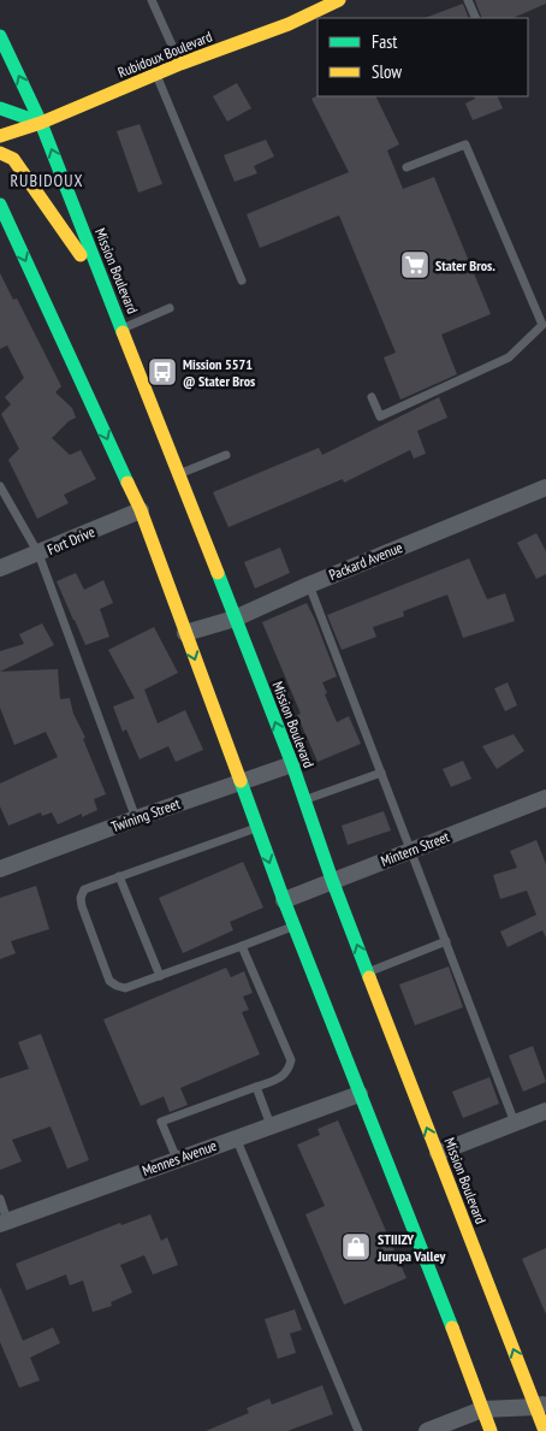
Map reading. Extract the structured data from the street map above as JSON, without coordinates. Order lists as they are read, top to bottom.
{
  "streets": {
    "main road": ["Rubidoux Boulevard", "Mission Boulevard"],
    "street": [
      "Fort Drive",
      "Packard Avenue",
      "Twining Street",
      "Mintern Street",
      "Mennes Avenue"
    ]
  },
  "crossings": [
    ["Rubidoux Boulevard", "Mission Boulevard"],
    ["Mission Boulevard", "Packard Avenue"],
    ["Mission Boulevard", "Twining Street"],
    ["Mission Boulevard", "Mintern Street"]
  ],
  "districts": ["RUBIDOUX"],
  "places": {
    "supermarket": ["Stater Bros."],
    "bus stop": ["Mission 5571 @ Stater Bros"],
    "shop": ["STIIIZY Jurupa Valley"]
  },
  "legend": ["Fast", "Slow"]
}
